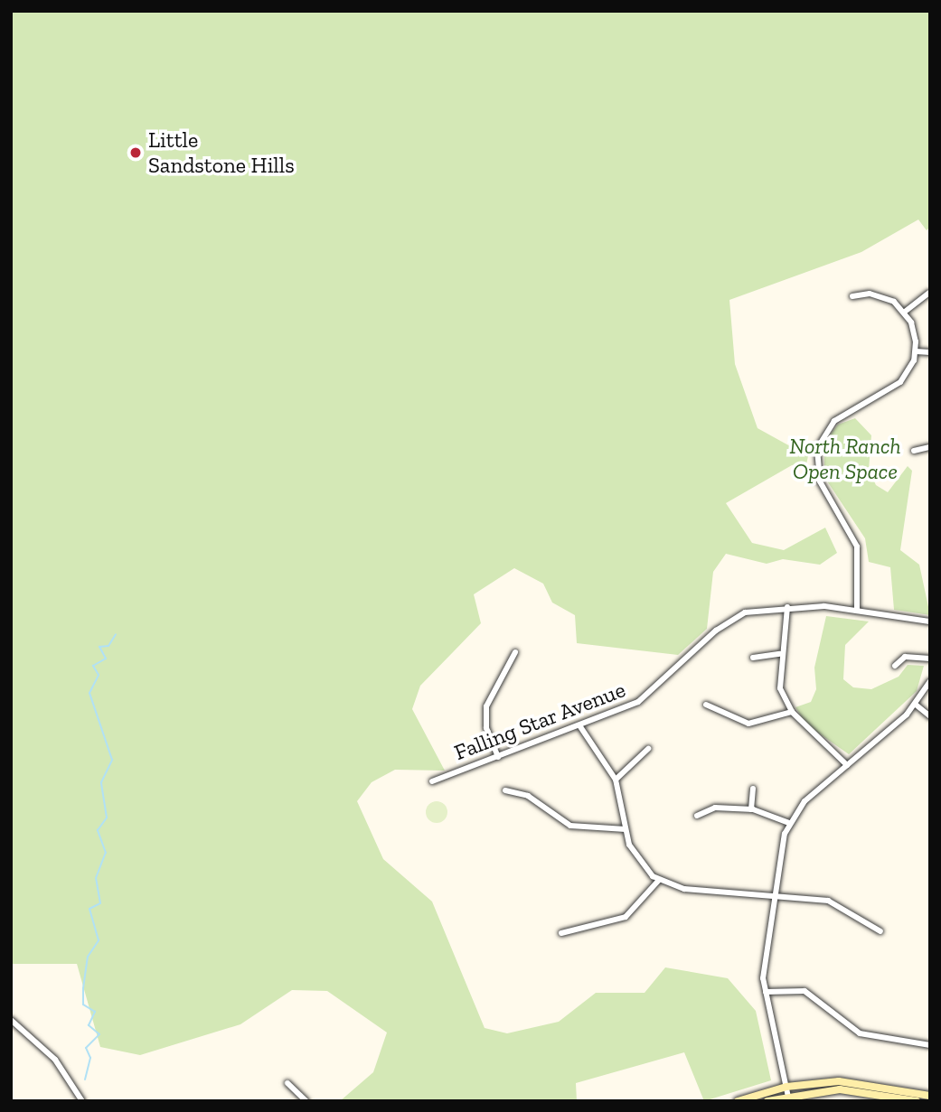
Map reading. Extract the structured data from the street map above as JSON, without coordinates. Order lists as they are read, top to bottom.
{
  "streets": {
    "street": ["Falling Star Avenue"]
  },
  "parks": ["North Ranch Open Space"],
  "places": ["Little Sandstone Hills"]
}
